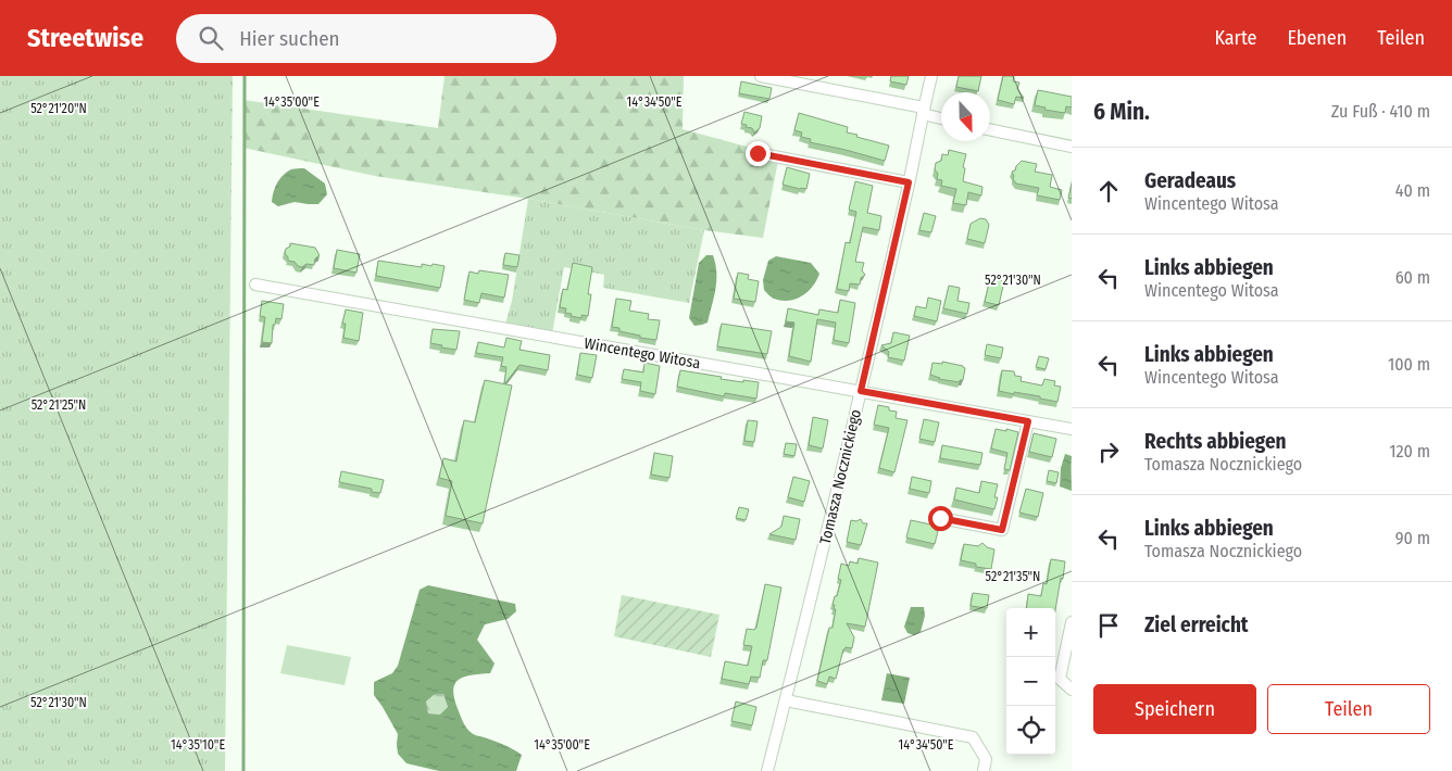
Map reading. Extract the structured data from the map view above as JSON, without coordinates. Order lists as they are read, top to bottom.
{
  "streets": {
    "street": ["Wincentego Witosa", "Tomasza Nocznickiego"]
  },
  "crossings": [
    ["Wincentego Witosa", "Tomasza Nocznickiego"]
  ],
  "north": "bottom",
  "page": {
    "header": "Streetwise",
    "search": "Hier suchen",
    "nav": ["Karte", "Ebenen", "Teilen"],
    "heading": ["6 Min.", "Zu Fuß · 410 m"],
    "list": [
      ["Geradeaus", "Wincentego Witosa", "40 m"],
      ["Links abbiegen", "Wincentego Witosa", "60 m"],
      ["Links abbiegen", "Wincentego Witosa", "100 m"],
      ["Rechts abbiegen", "Tomasza Nocznickiego", "120 m"],
      ["Links abbiegen", "Tomasza Nocznickiego", "90 m"],
      "Ziel erreicht"
    ],
    "map_buttons": ["+", "−"],
    "buttons": ["Speichern", "Teilen"]
  },
  "coordinates": [
    "14°35'00\"E",
    "14°34'50\"E",
    "52°21'20\"N",
    "52°21'30\"N",
    "52°21'25\"N",
    "52°21'35\"N",
    "14°35'10\"E"
  ]
}
